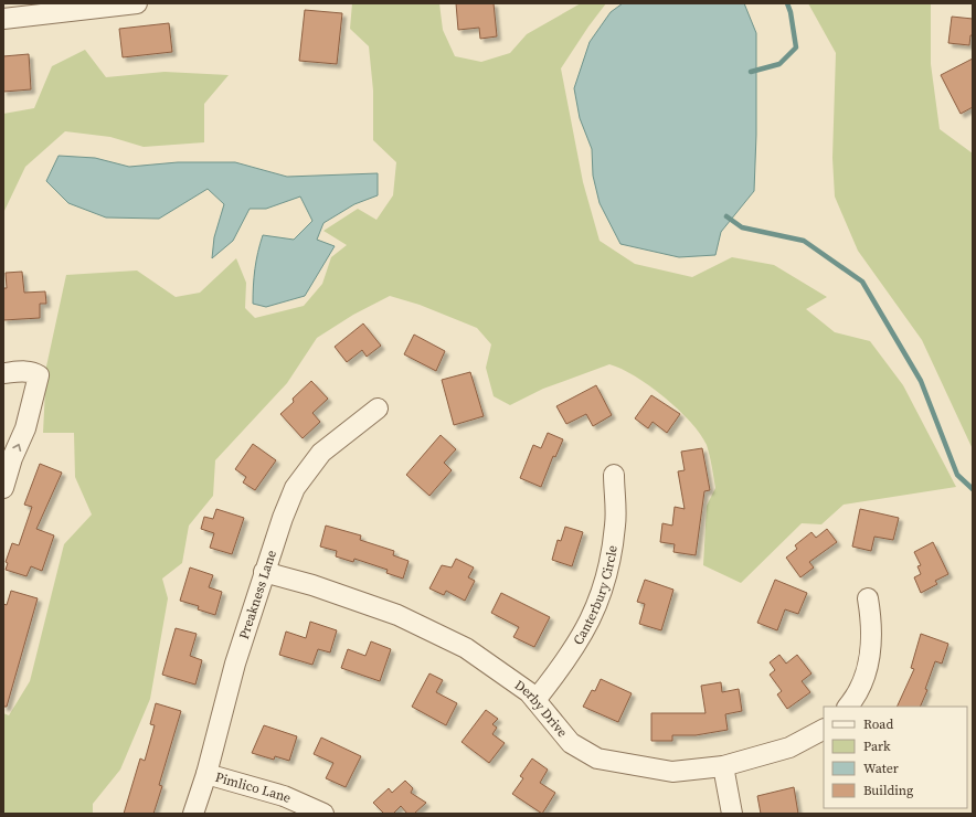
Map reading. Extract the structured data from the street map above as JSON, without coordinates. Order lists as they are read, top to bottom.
{
  "streets": {
    "street": [
      "Preakness Lane",
      "Canterbury Circle",
      "Derby Drive",
      "Pimlico Lane"
    ]
  },
  "crossings": [
    ["Preakness Lane", "Derby Drive"],
    ["Preakness Lane", "Pimlico Lane"],
    ["Canterbury Circle", "Derby Drive"]
  ],
  "legend": [
    "Road",
    "Park",
    "Water",
    "Building"
  ]
}
